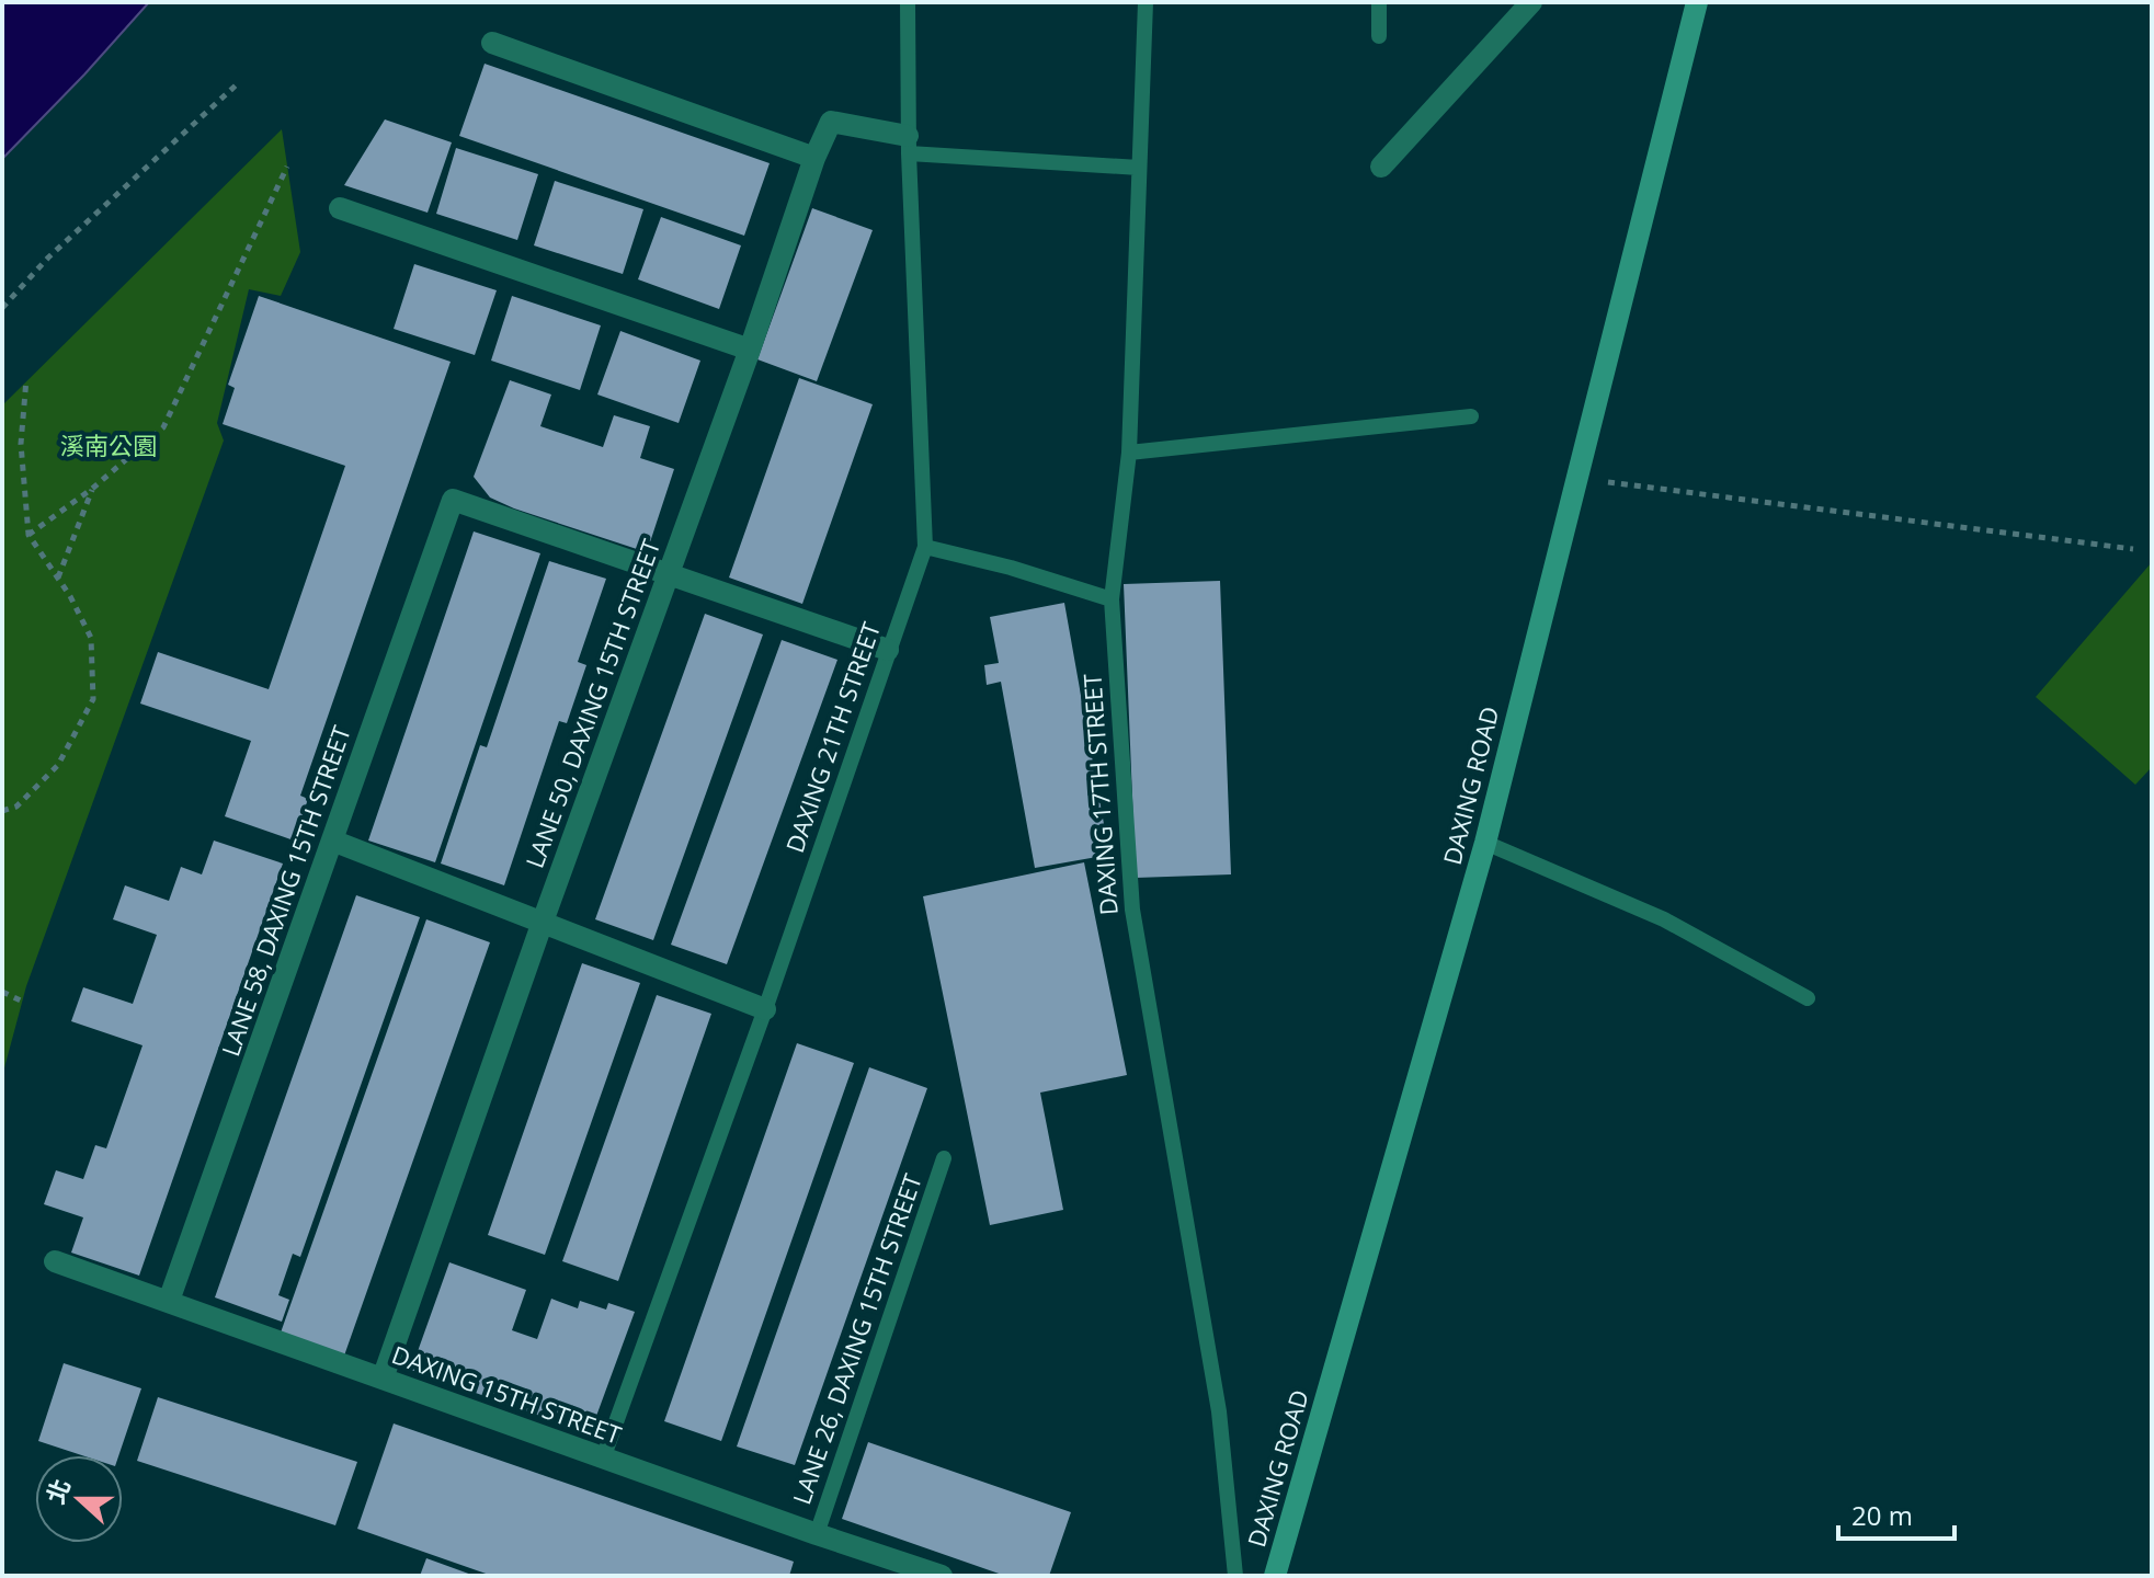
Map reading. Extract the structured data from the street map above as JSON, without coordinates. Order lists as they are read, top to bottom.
{
  "streets": {
    "main road": ["DAXING ROAD"],
    "street": ["LANE 50, DAXING 15TH STREET", "LANE 58, DAXING 15TH STREET", "DAXING 15TH STREET"],
    "lane": ["DAXING 21TH STREET", "DAXING 17TH STREET", "LANE 26, DAXING 15TH STREET"]
  },
  "crossings": [
    ["LANE 50, DAXING 15TH STREET", "DAXING 21TH STREET"],
    ["LANE 50, DAXING 15TH STREET", "LANE 58, DAXING 15TH STREET"],
    ["LANE 50, DAXING 15TH STREET", "DAXING 15TH STREET"],
    ["DAXING 21TH STREET", "DAXING 15TH STREET"],
    ["LANE 58, DAXING 15TH STREET", "DAXING 15TH STREET"],
    ["LANE 26, DAXING 15TH STREET", "DAXING 15TH STREET"]
  ],
  "parks": ["溪南公園"],
  "scale_bar": "20 m",
  "north": "left"
}
